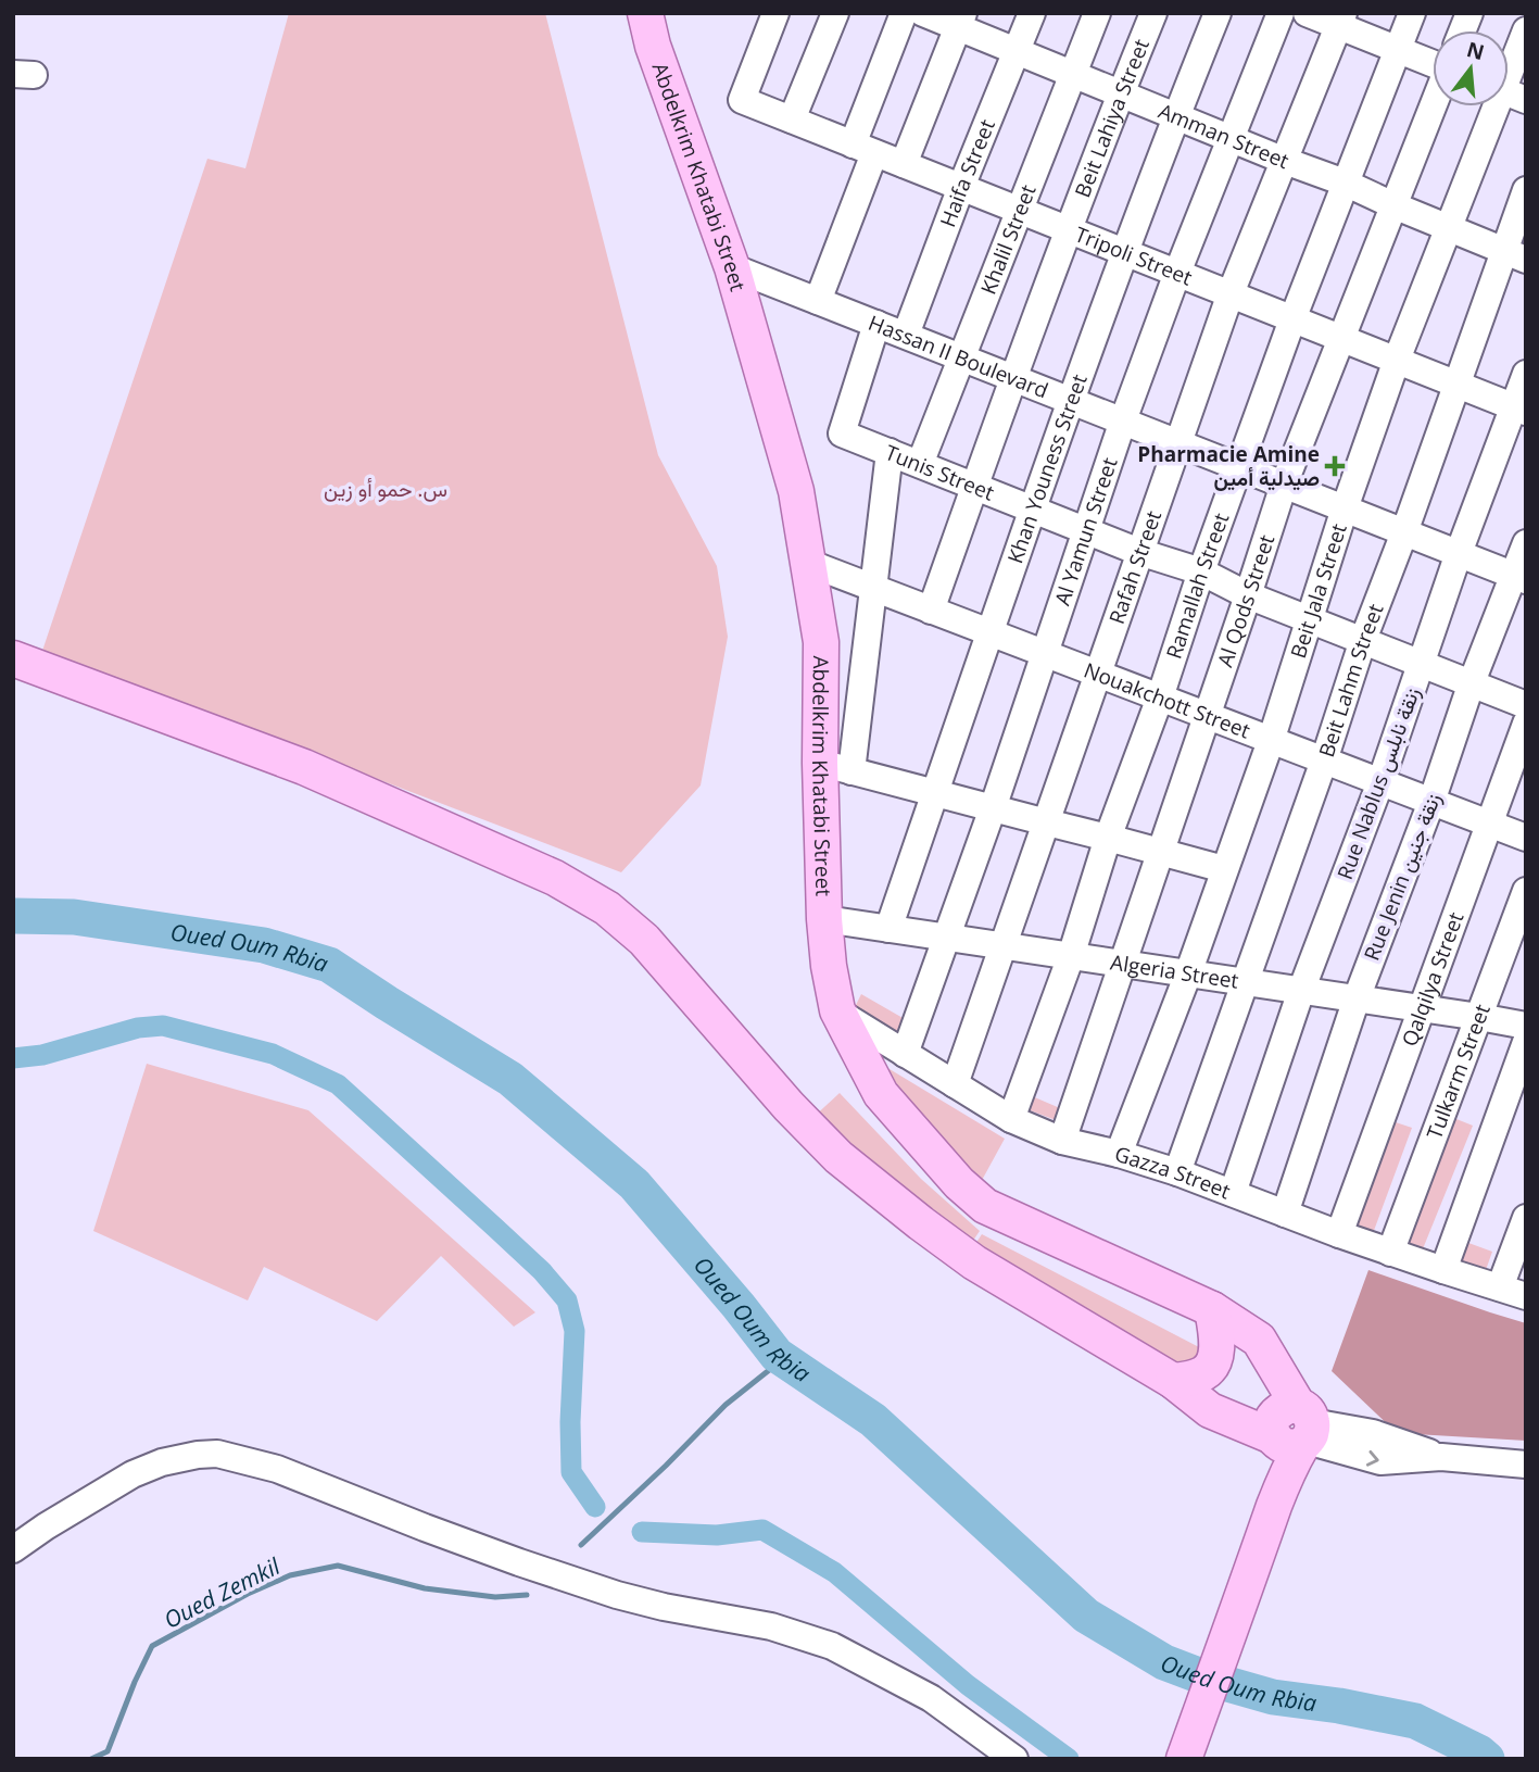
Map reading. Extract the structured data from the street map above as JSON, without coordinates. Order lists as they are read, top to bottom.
{
  "streets": {
    "main road": ["Abdelkrim Khatabi Street"],
    "street": [
      "Beit Lahiya Street",
      "Amman Street",
      "Haifa Street",
      "Khalil Street",
      "Tripoli Street",
      "Hassan II Boulevard",
      "Khan Youness Street",
      "Tunis Street",
      "Al Yamun Street",
      "Rafah Street",
      "Ramallah Street",
      "Beit Jala Street",
      "Al Qods Street",
      "Beit Lahm Street",
      "Nouakchott Street",
      "Rue Nablus زنقة نابلس",
      "Rue Jenin زنقة جنين",
      "Algeria Street",
      "Qalqilya Street",
      "Tulkarm Street",
      "Gazza Street"
    ]
  },
  "crossings": [
    ["Beit Lahiya Street", "Amman Street"],
    ["Beit Lahiya Street", "Tripoli Street"],
    ["Beit Lahiya Street", "Hassan II Boulevard"],
    ["Beit Lahiya Street", "Tunis Street"],
    ["Beit Lahiya Street", "Nouakchott Street"],
    ["Amman Street", "Haifa Street"],
    ["Amman Street", "Khalil Street"],
    ["Amman Street", "Khan Youness Street"],
    ["Amman Street", "Al Yamun Street"],
    ["Amman Street", "Rafah Street"],
    ["Amman Street", "Ramallah Street"],
    ["Amman Street", "Beit Jala Street"],
    ["Amman Street", "Al Qods Street"],
    ["Amman Street", "Beit Lahm Street"],
    ["Haifa Street", "Tripoli Street"],
    ["Haifa Street", "Hassan II Boulevard"],
    ["Abdelkrim Khatabi Street", "Hassan II Boulevard"],
    ["Abdelkrim Khatabi Street", "Nouakchott Street"],
    ["Abdelkrim Khatabi Street", "Algeria Street"],
    ["Abdelkrim Khatabi Street", "Gazza Street"],
    ["Khalil Street", "Tripoli Street"],
    ["Khalil Street", "Hassan II Boulevard"],
    ["Khalil Street", "Tunis Street"],
    ["Tripoli Street", "Khan Youness Street"],
    ["Tripoli Street", "Al Yamun Street"],
    ["Tripoli Street", "Rafah Street"],
    ["Tripoli Street", "Ramallah Street"],
    ["Tripoli Street", "Beit Jala Street"],
    ["Tripoli Street", "Al Qods Street"],
    ["Tripoli Street", "Beit Lahm Street"],
    ["Tripoli Street", "Rue Nablus زنقة نابلس"],
    ["Hassan II Boulevard", "Khan Youness Street"],
    ["Hassan II Boulevard", "Tunis Street"],
    ["Hassan II Boulevard", "Al Yamun Street"],
    ["Hassan II Boulevard", "Rafah Street"],
    ["Hassan II Boulevard", "Ramallah Street"],
    ["Hassan II Boulevard", "Beit Jala Street"],
    ["Hassan II Boulevard", "Al Qods Street"],
    ["Hassan II Boulevard", "Beit Lahm Street"],
    ["Hassan II Boulevard", "Rue Nablus زنقة نابلس"],
    ["Hassan II Boulevard", "Rue Jenin زنقة جنين"],
    ["Khan Youness Street", "Tunis Street"],
    ["Khan Youness Street", "Nouakchott Street"],
    ["Khan Youness Street", "Algeria Street"],
    ["Tunis Street", "Al Yamun Street"],
    ["Tunis Street", "Rafah Street"],
    ["Tunis Street", "Ramallah Street"],
    ["Tunis Street", "Beit Jala Street"],
    ["Tunis Street", "Al Qods Street"],
    ["Tunis Street", "Beit Lahm Street"],
    ["Tunis Street", "Rue Nablus زنقة نابلس"],
    ["Tunis Street", "Rue Jenin زنقة جنين"],
    ["Al Yamun Street", "Nouakchott Street"],
    ["Al Yamun Street", "Algeria Street"],
    ["Al Yamun Street", "Gazza Street"],
    ["Rafah Street", "Nouakchott Street"],
    ["Rafah Street", "Algeria Street"],
    ["Rafah Street", "Gazza Street"],
    ["Ramallah Street", "Nouakchott Street"],
    ["Ramallah Street", "Algeria Street"],
    ["Ramallah Street", "Gazza Street"],
    ["Beit Jala Street", "Nouakchott Street"],
    ["Beit Jala Street", "Algeria Street"],
    ["Beit Jala Street", "Gazza Street"],
    ["Al Qods Street", "Nouakchott Street"],
    ["Al Qods Street", "Algeria Street"],
    ["Al Qods Street", "Gazza Street"],
    ["Beit Lahm Street", "Nouakchott Street"],
    ["Beit Lahm Street", "Algeria Street"],
    ["Beit Lahm Street", "Gazza Street"],
    ["Nouakchott Street", "Rue Nablus زنقة نابلس"],
    ["Nouakchott Street", "Rue Jenin زنقة جنين"],
    ["Nouakchott Street", "Qalqilya Street"],
    ["Rue Nablus زنقة نابلس", "Algeria Street"],
    ["Rue Nablus زنقة نابلس", "Gazza Street"],
    ["Rue Jenin زنقة جنين", "Algeria Street"],
    ["Rue Jenin زنقة جنين", "Gazza Street"],
    ["Algeria Street", "Qalqilya Street"],
    ["Algeria Street", "Tulkarm Street"],
    ["Qalqilya Street", "Gazza Street"],
    ["Tulkarm Street", "Gazza Street"]
  ],
  "water": ["Oued Oum Rbia", "Oued Zemkil"],
  "parks": ["س. حمو أو زين"],
  "places": {
    "health": ["Pharmacie Amine صيدلية أمين"]
  },
  "north": "top"
}
